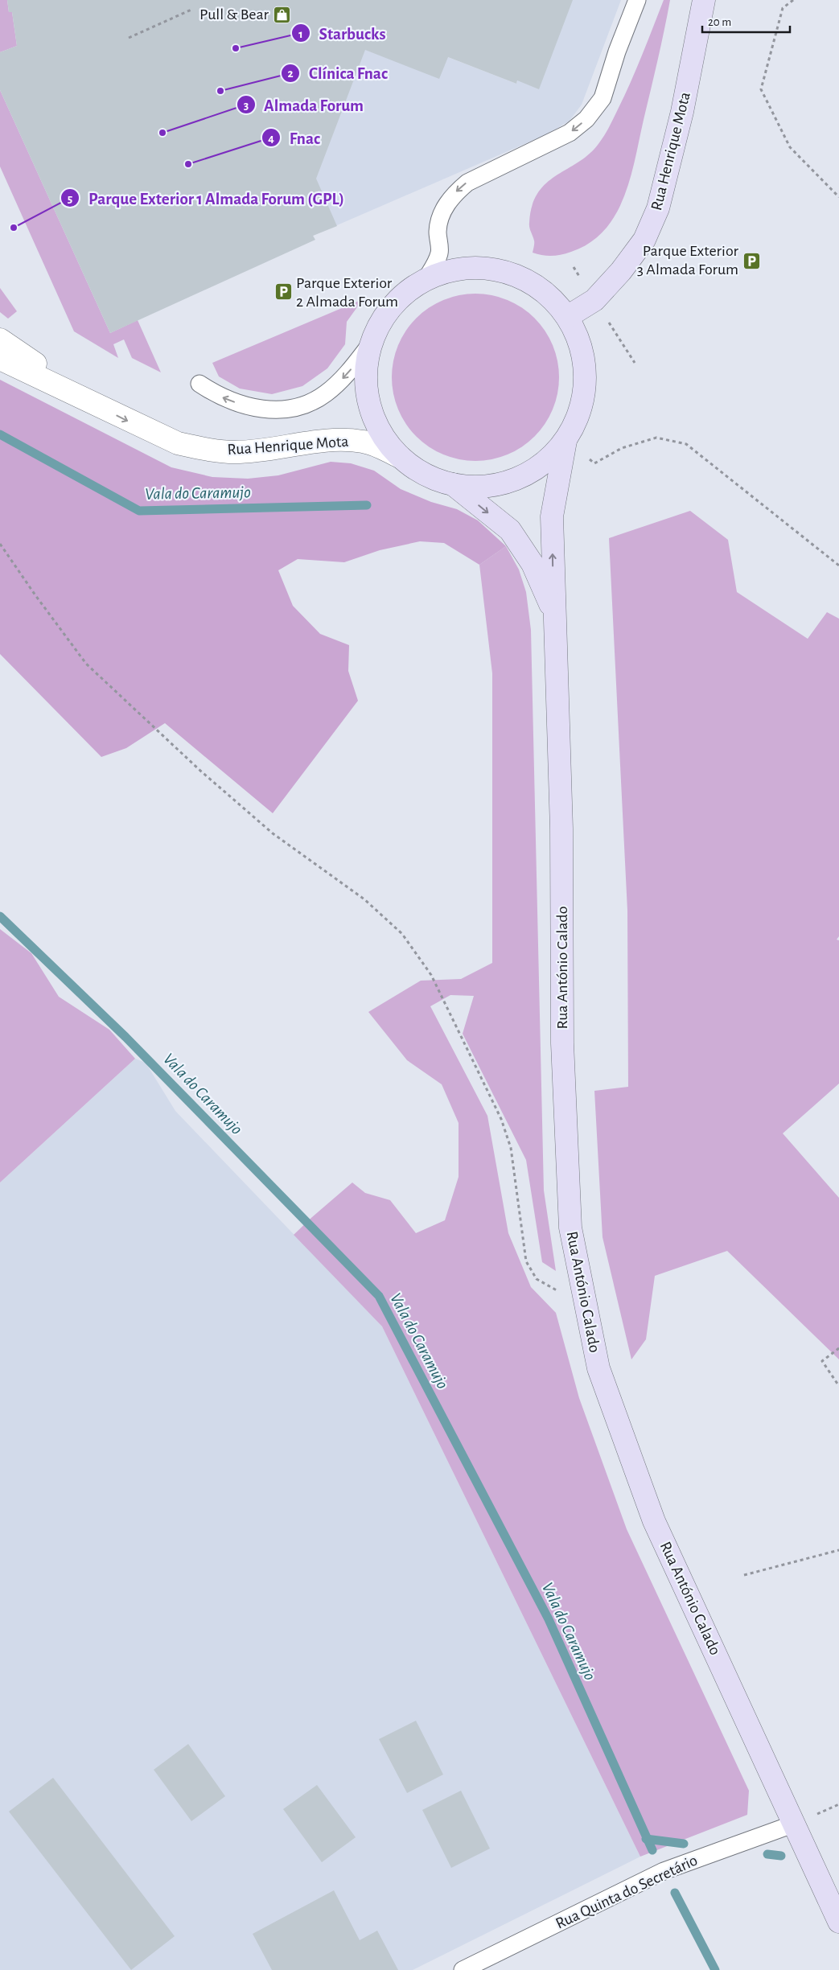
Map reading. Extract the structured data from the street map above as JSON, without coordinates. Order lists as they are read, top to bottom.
{
  "streets": {
    "street": ["Rua Henrique Mota", "Rua António Calado"],
    "lane": ["Rua Quinta do Secretário"]
  },
  "crossings": [
    ["Rua António Calado", "Rua Quinta do Secretário"]
  ],
  "one_way": ["Rua Henrique Mota"],
  "water": ["Vala do Caramujo"],
  "places": {
    "shop": ["Pull & Bear"],
    "other": [
      "Starbucks",
      "Clínica Fnac",
      "Almada Forum",
      "Fnac",
      "Parque Exterior 1 Almada Forum (GPL)"
    ],
    "parking": ["Parque Exterior 3 Almada Forum", "Parque Exterior 2 Almada Forum"]
  },
  "scale_bar": "20 m"
}
